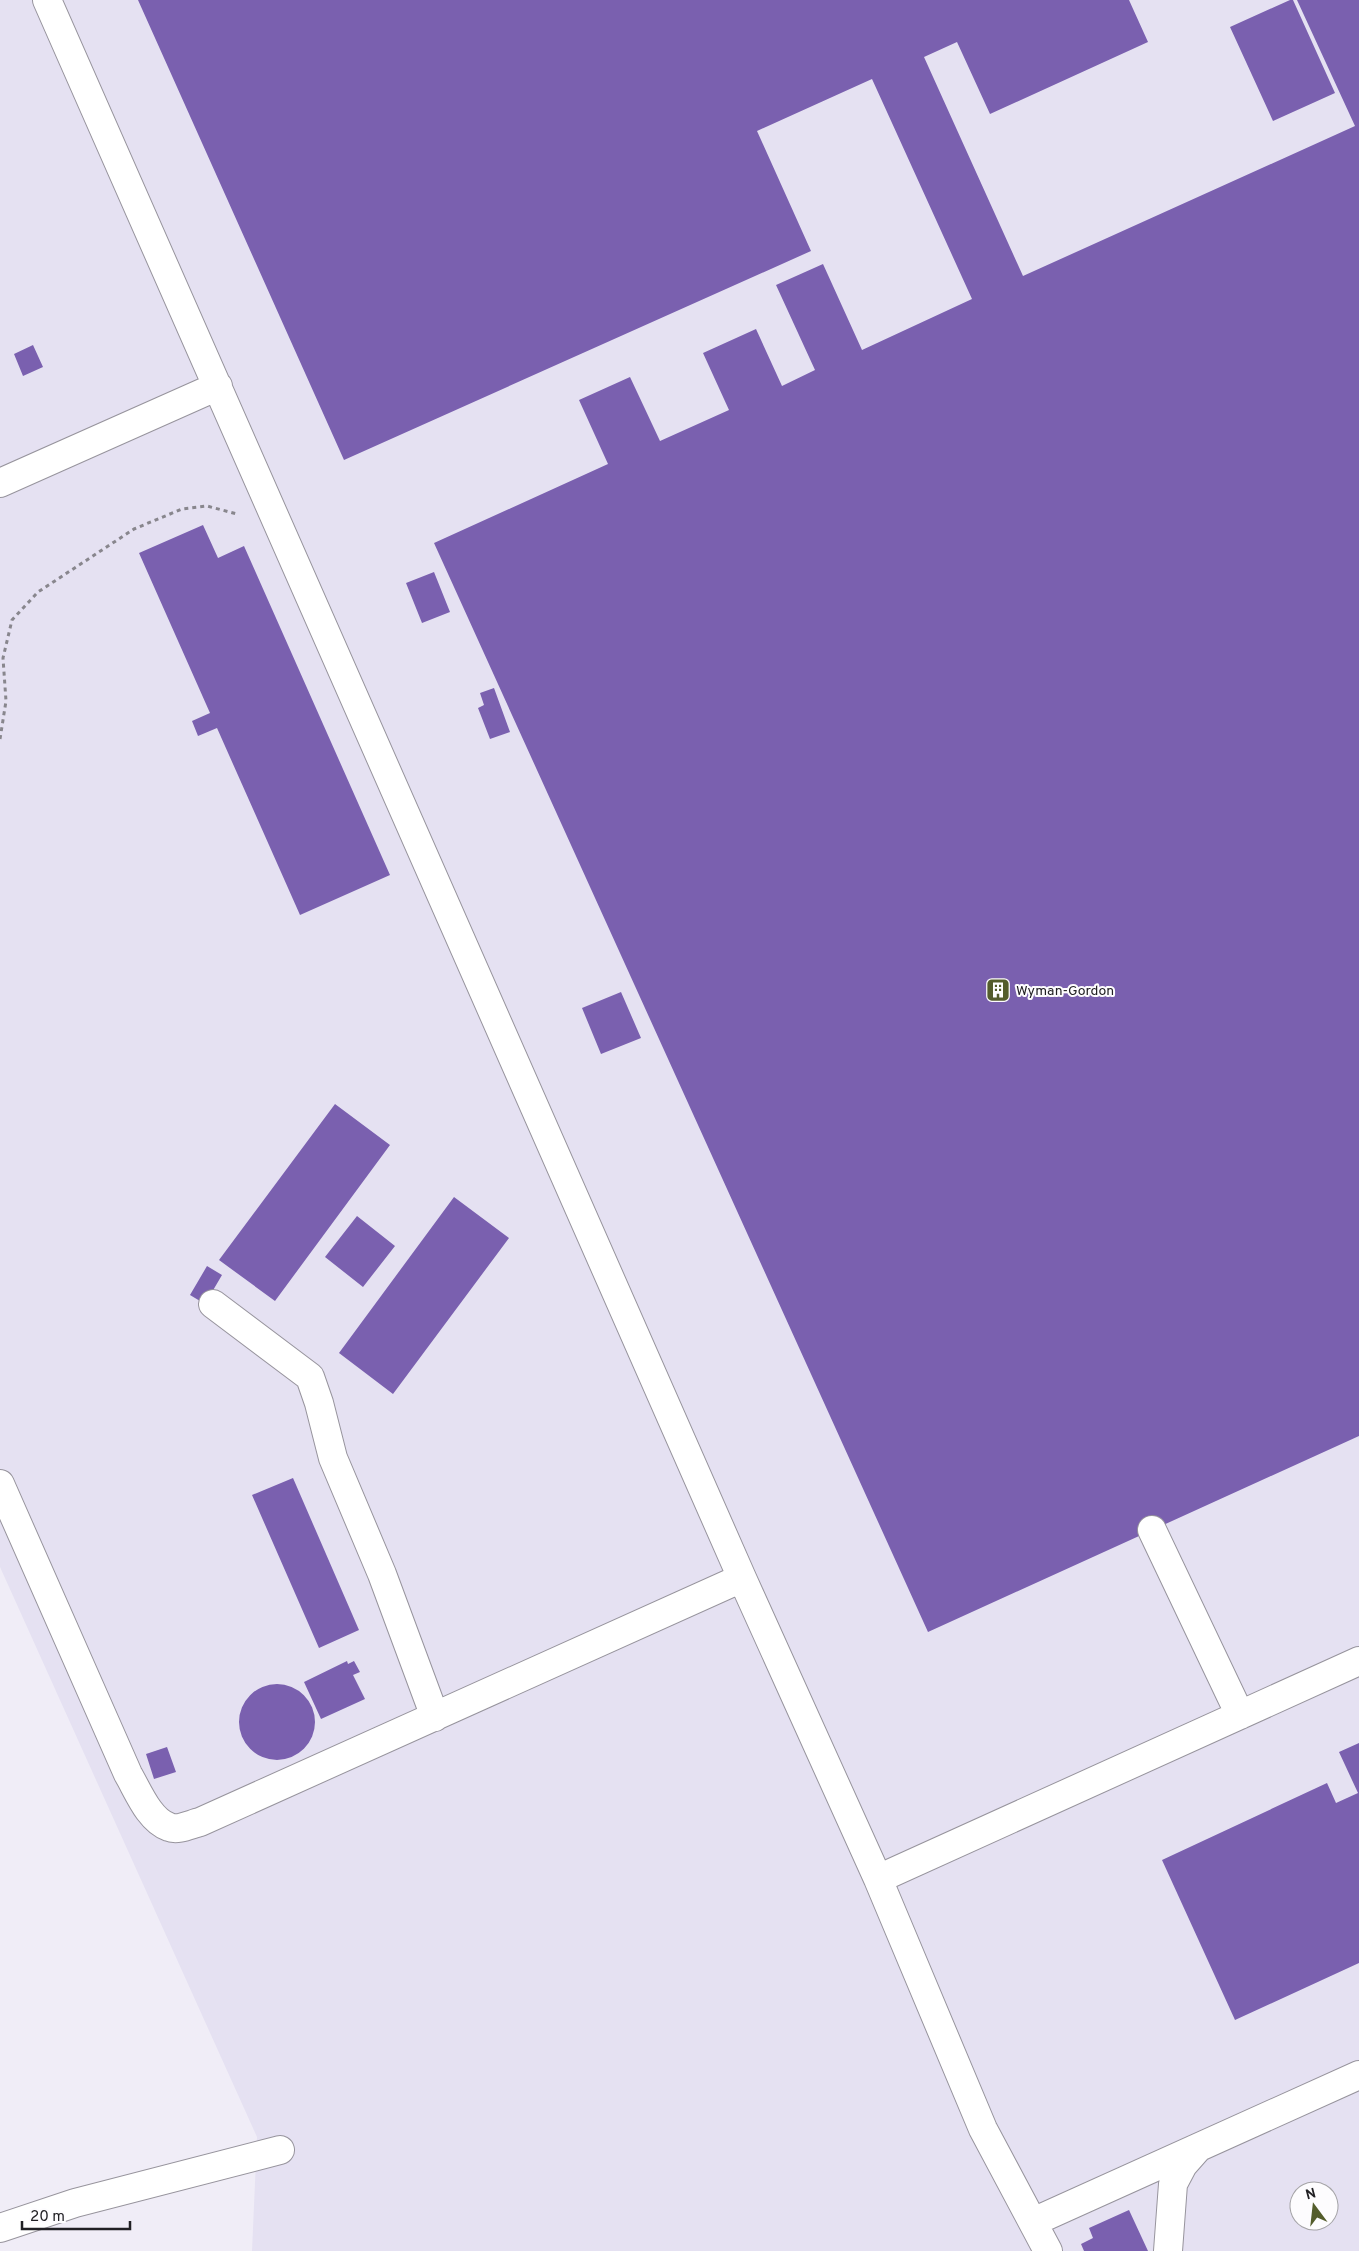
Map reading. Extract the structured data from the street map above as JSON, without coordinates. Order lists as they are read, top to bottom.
{
  "places": {
    "building": ["Wyman-Gordon"]
  },
  "scale_bar": "20 m",
  "north": "top"
}
